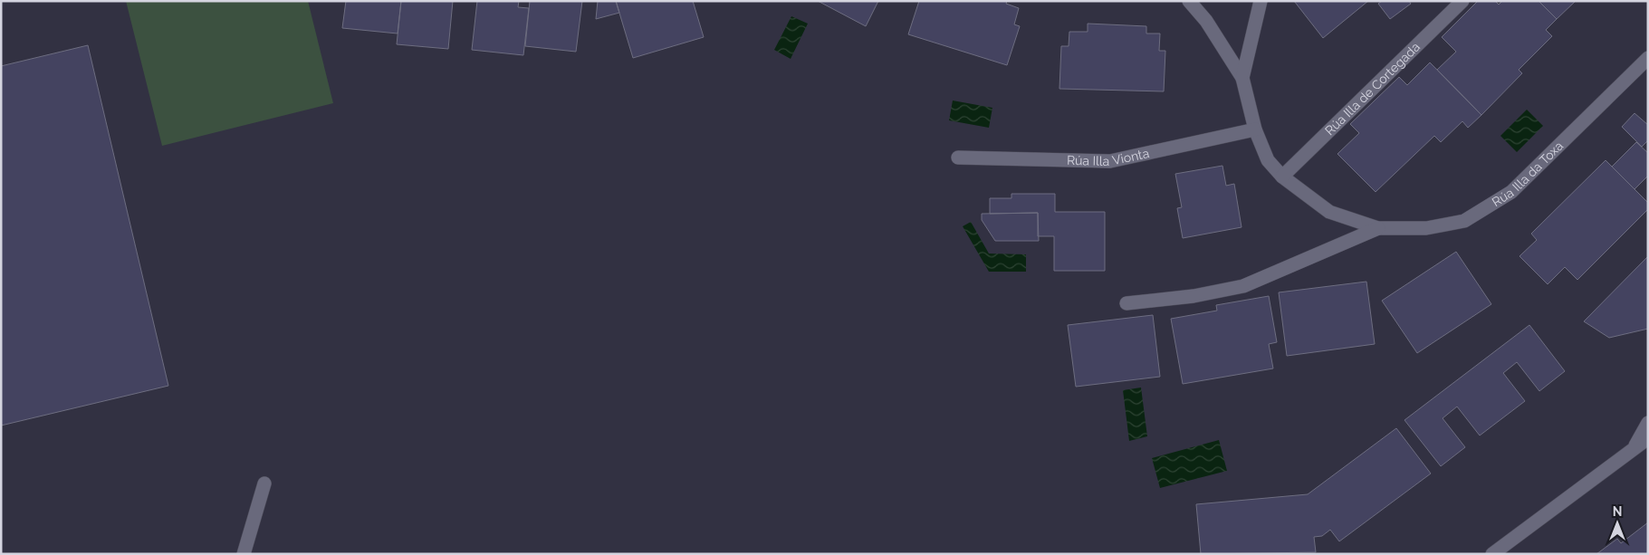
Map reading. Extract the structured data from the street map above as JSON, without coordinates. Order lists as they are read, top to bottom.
{
  "streets": {
    "street": ["Rúa Illa de Cortegada", "Rúa Illa Vionta", "Rúa Illa da Toxa"]
  },
  "north": "top"
}
